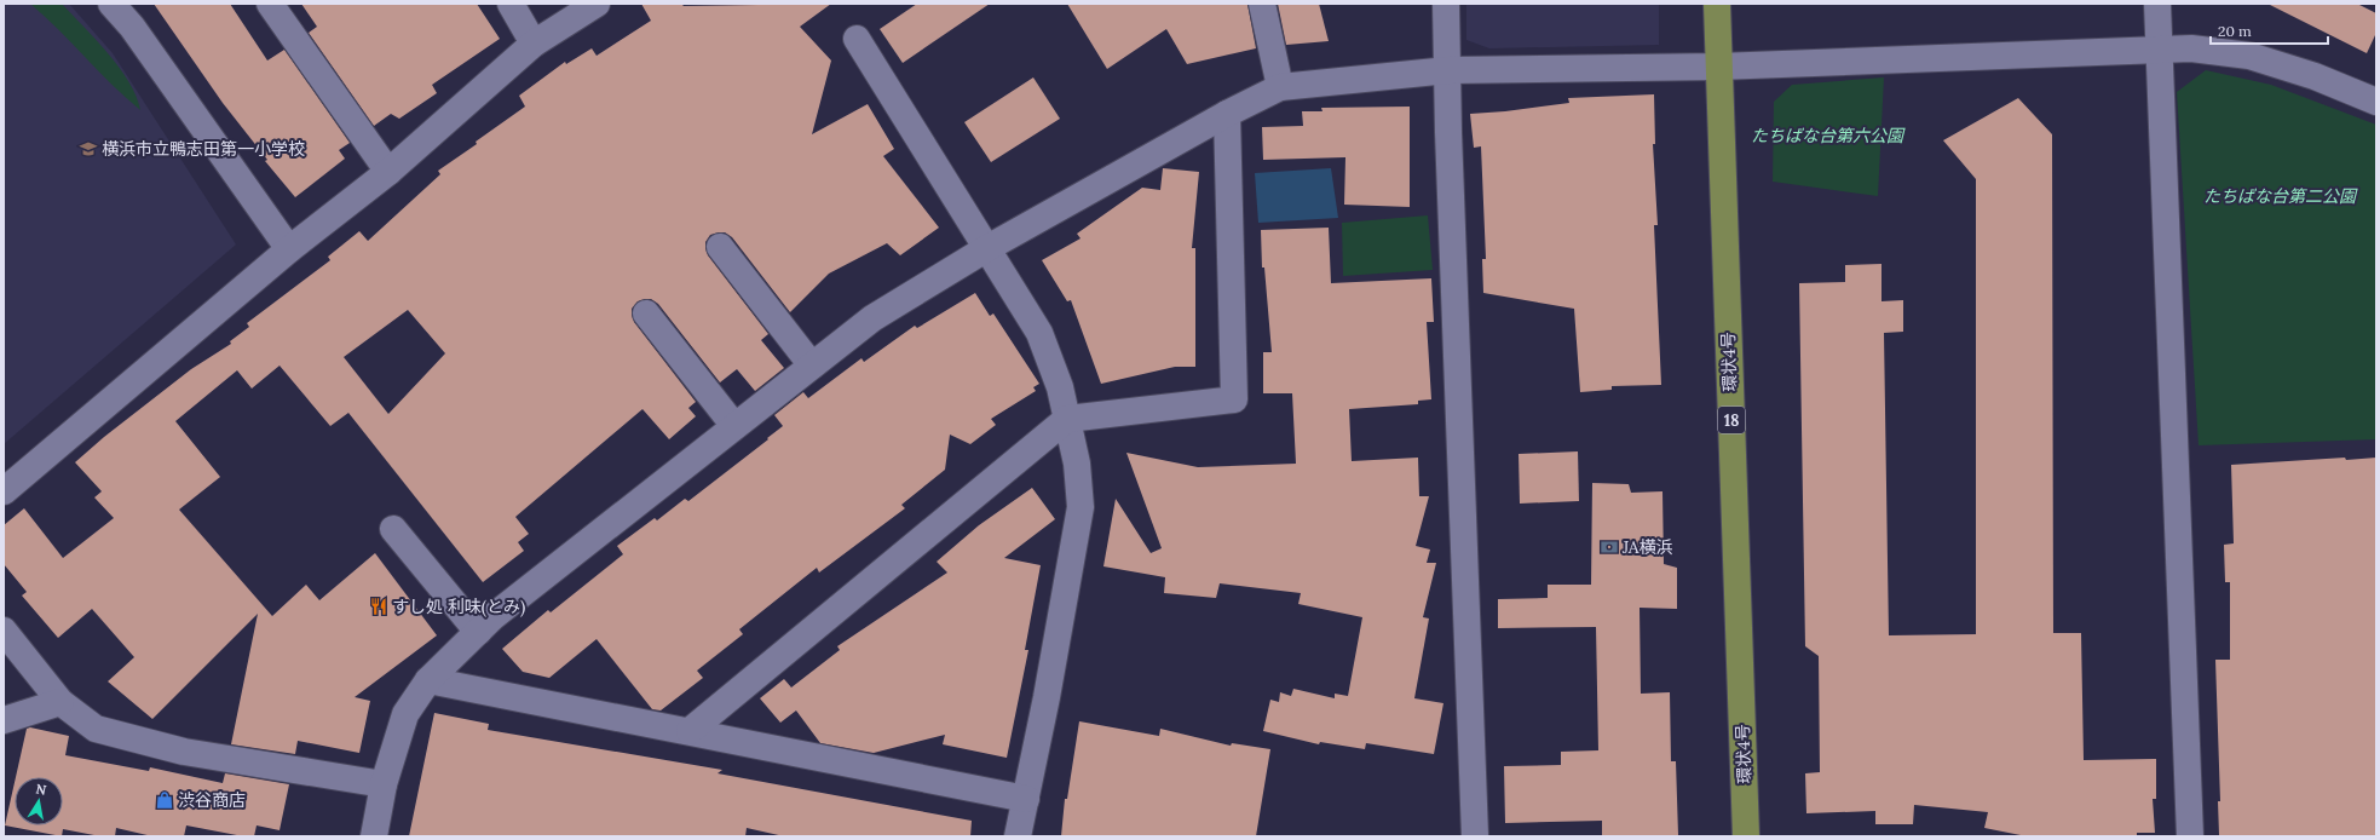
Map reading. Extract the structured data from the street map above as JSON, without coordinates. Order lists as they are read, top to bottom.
{
  "streets": {
    "main road": ["環状4号", "18"]
  },
  "parks": ["たちばな台第六公園", "たちばな台第二公園"],
  "places": {
    "school or university": ["横浜市立鴨志田第一小学校"],
    "bank": ["JA横浜"],
    "restaurant": ["すし処 利味(とみ)"],
    "shop": ["渋谷商店"]
  },
  "scale_bar": "20 m",
  "north": "top"
}
